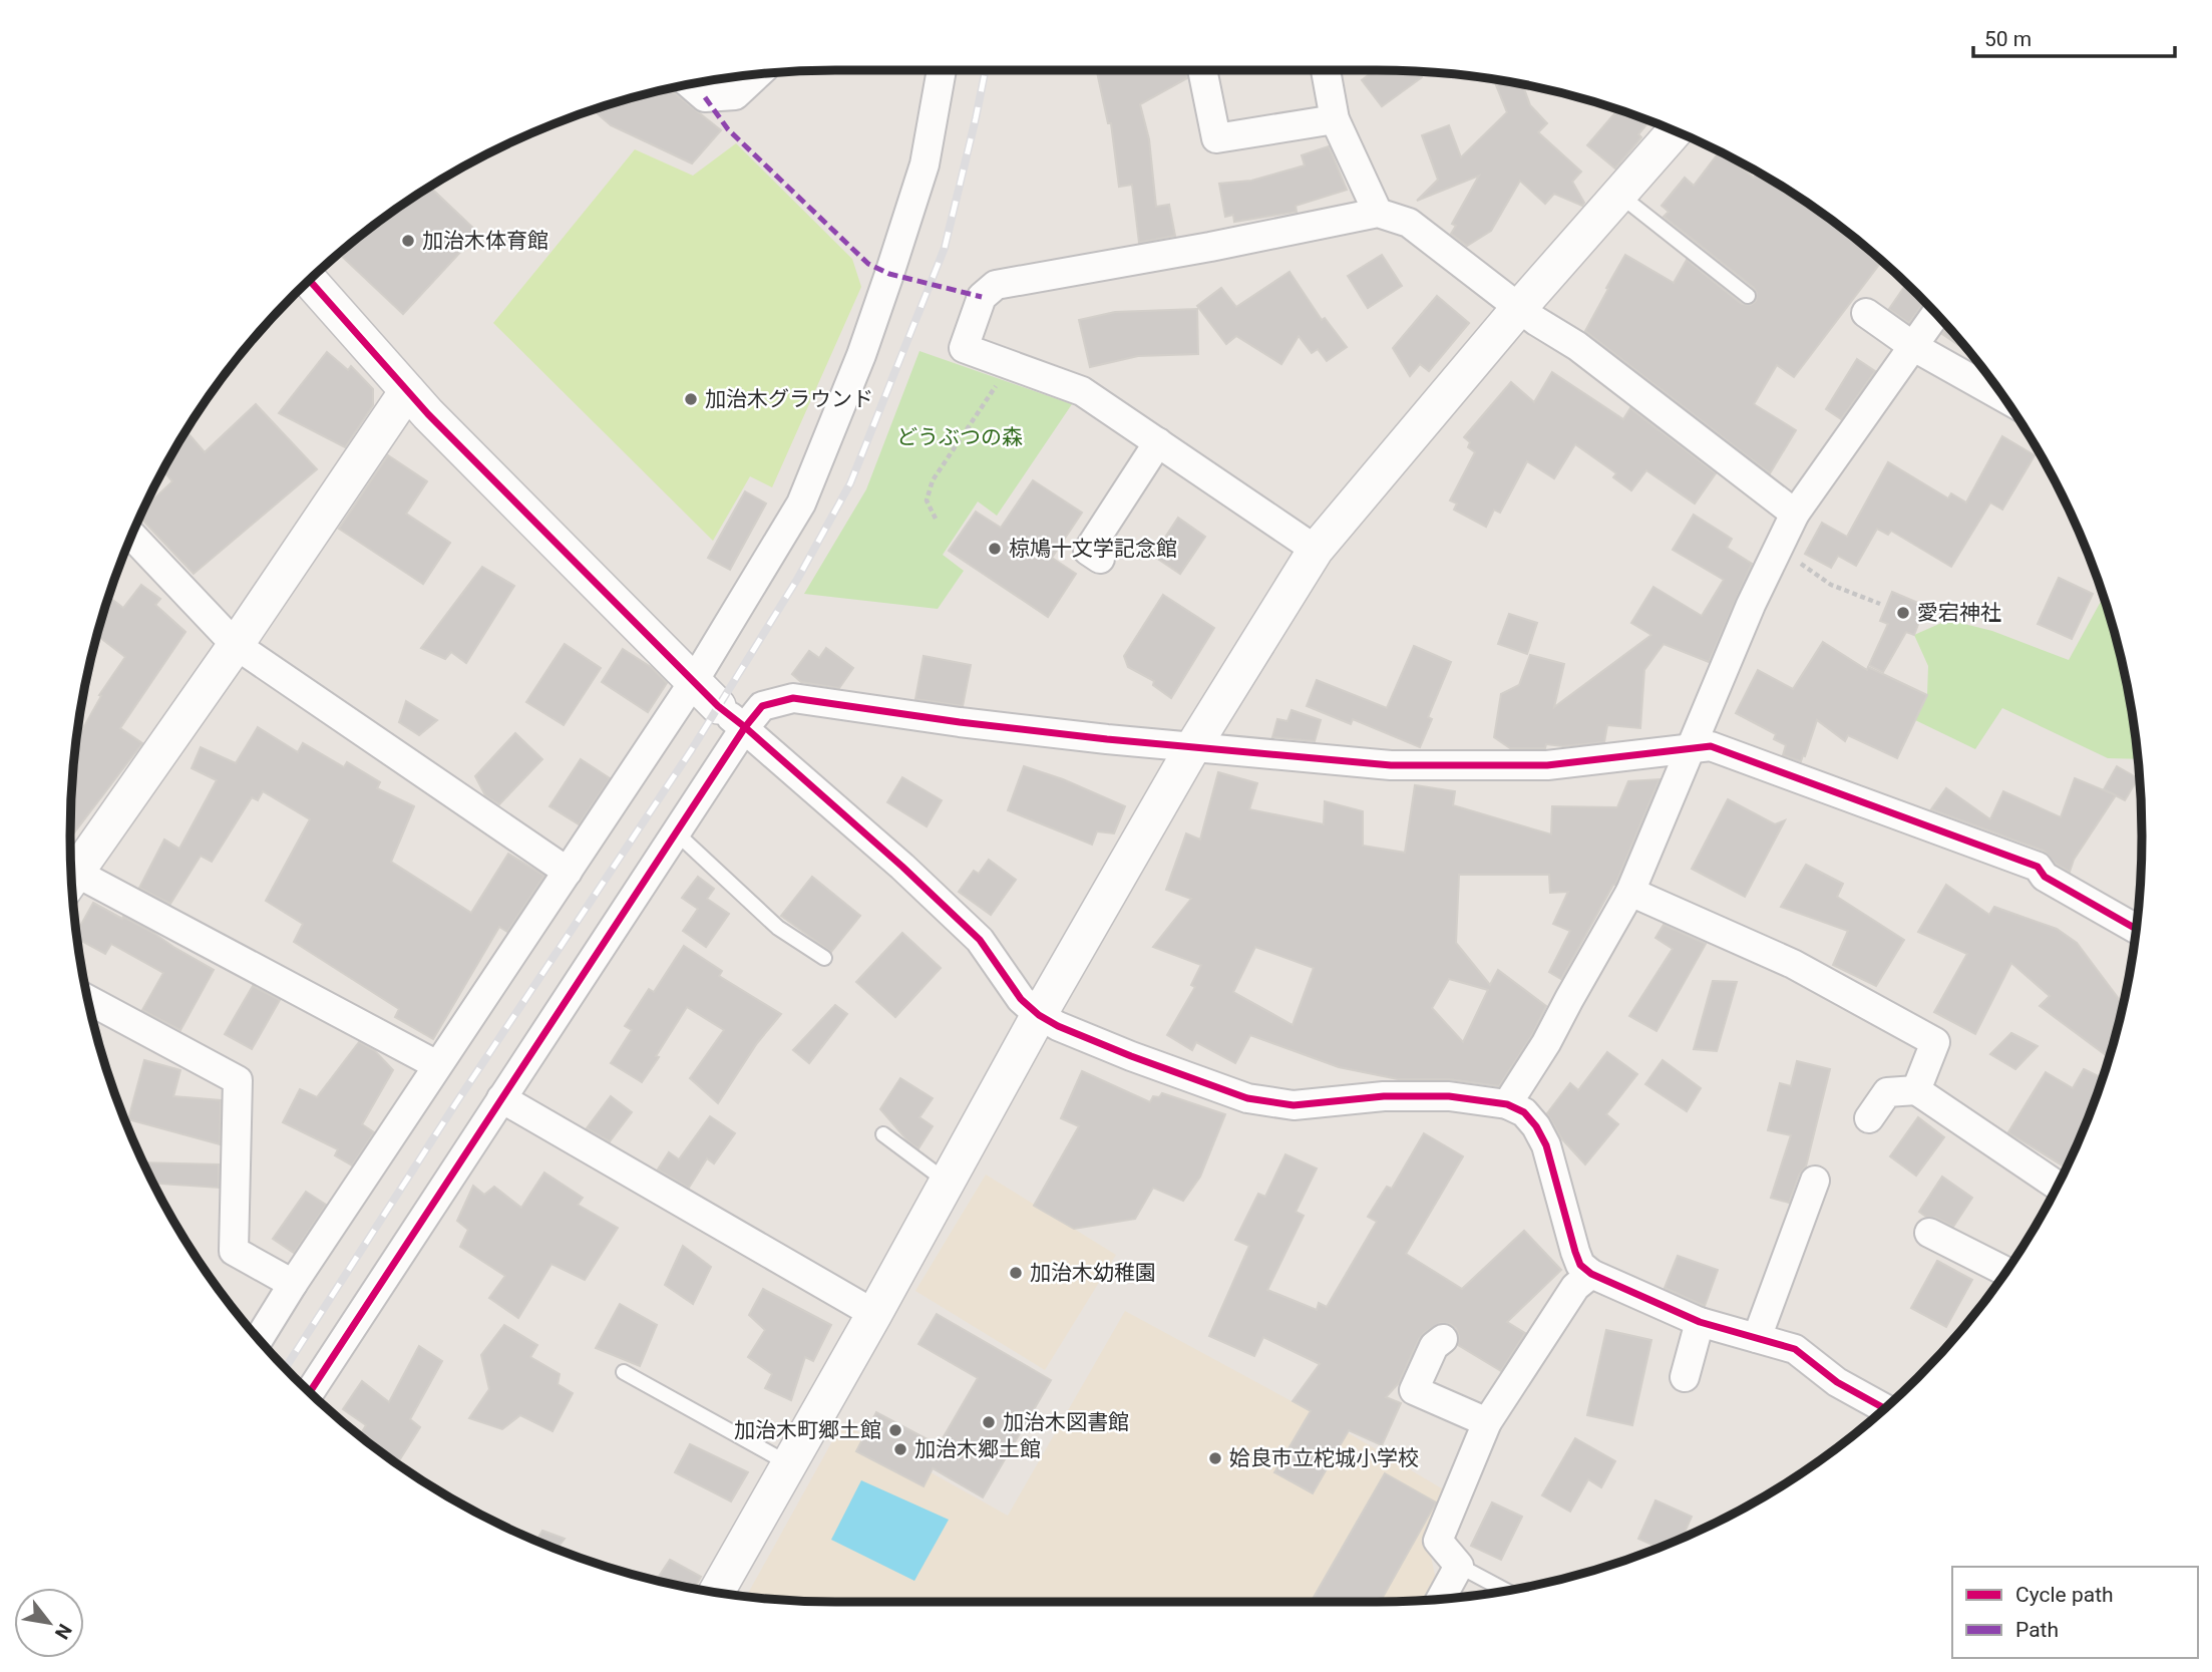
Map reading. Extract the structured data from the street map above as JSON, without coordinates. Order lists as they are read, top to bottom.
{
  "parks": ["どうぶつの森"],
  "places": [
    "加治木体育館",
    "加治木グラウンド",
    "椋鳩十文学記念館",
    "愛宕神社",
    "加治木幼稚園",
    "加治木図書館",
    "加治木町郷土館",
    "加治木郷土館",
    "姶良市立柁城小学校"
  ],
  "legend": ["Cycle path", "Path"],
  "scale_bar": "50 m",
  "north": "bottom right"
}
